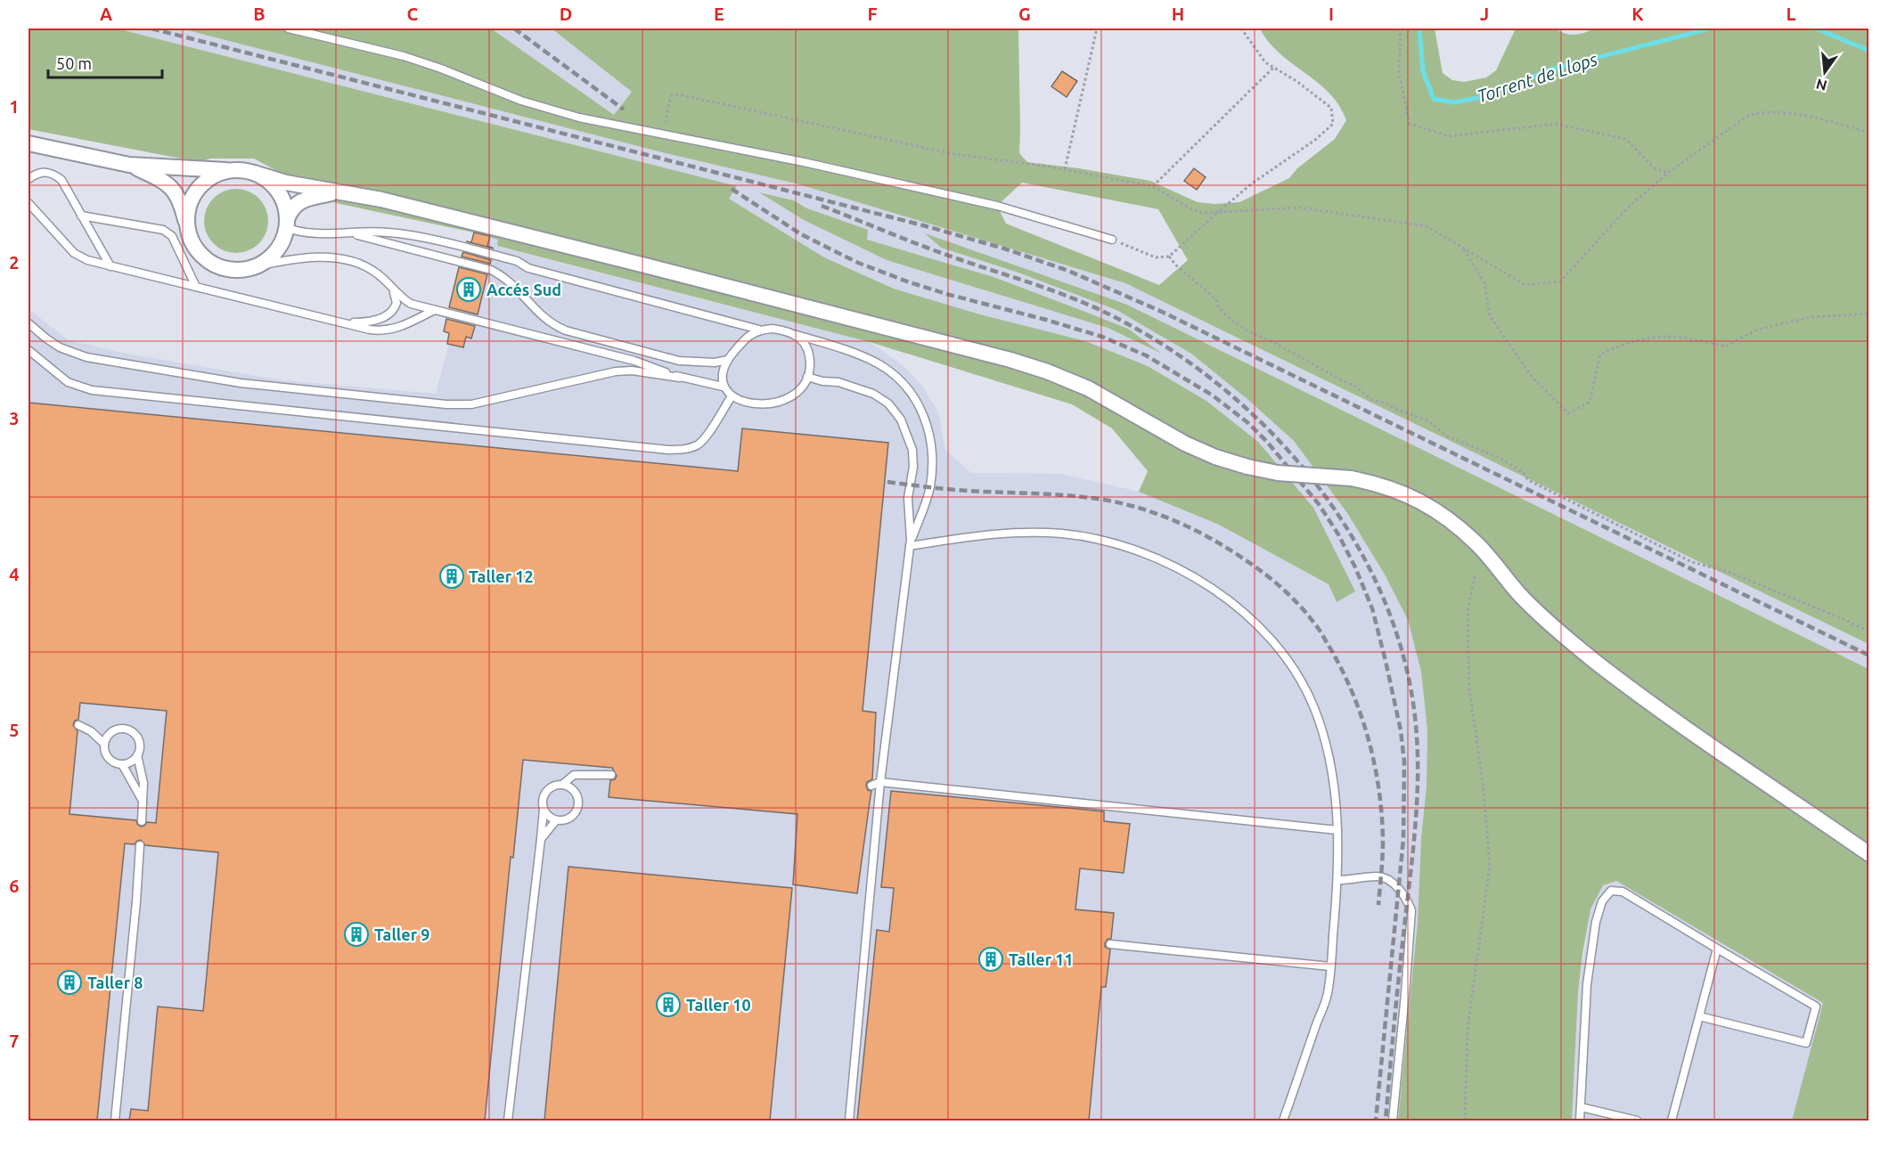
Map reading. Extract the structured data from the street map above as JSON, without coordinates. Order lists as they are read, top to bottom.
{
  "water": ["Torrent de Llops"],
  "places": {
    "building": [
      "Accés Sud",
      "Taller 12",
      "Taller 9",
      "Taller 11",
      "Taller 8",
      "Taller 10"
    ]
  },
  "scale_bar": "50 m",
  "north": "bottom",
  "grid": {
    "columns": [
      "A",
      "B",
      "C",
      "D",
      "E",
      "F",
      "G",
      "H",
      "I",
      "J",
      "K",
      "L"
    ],
    "rows": [
      "1",
      "2",
      "3",
      "4",
      "5",
      "6",
      "7"
    ]
  }
}
